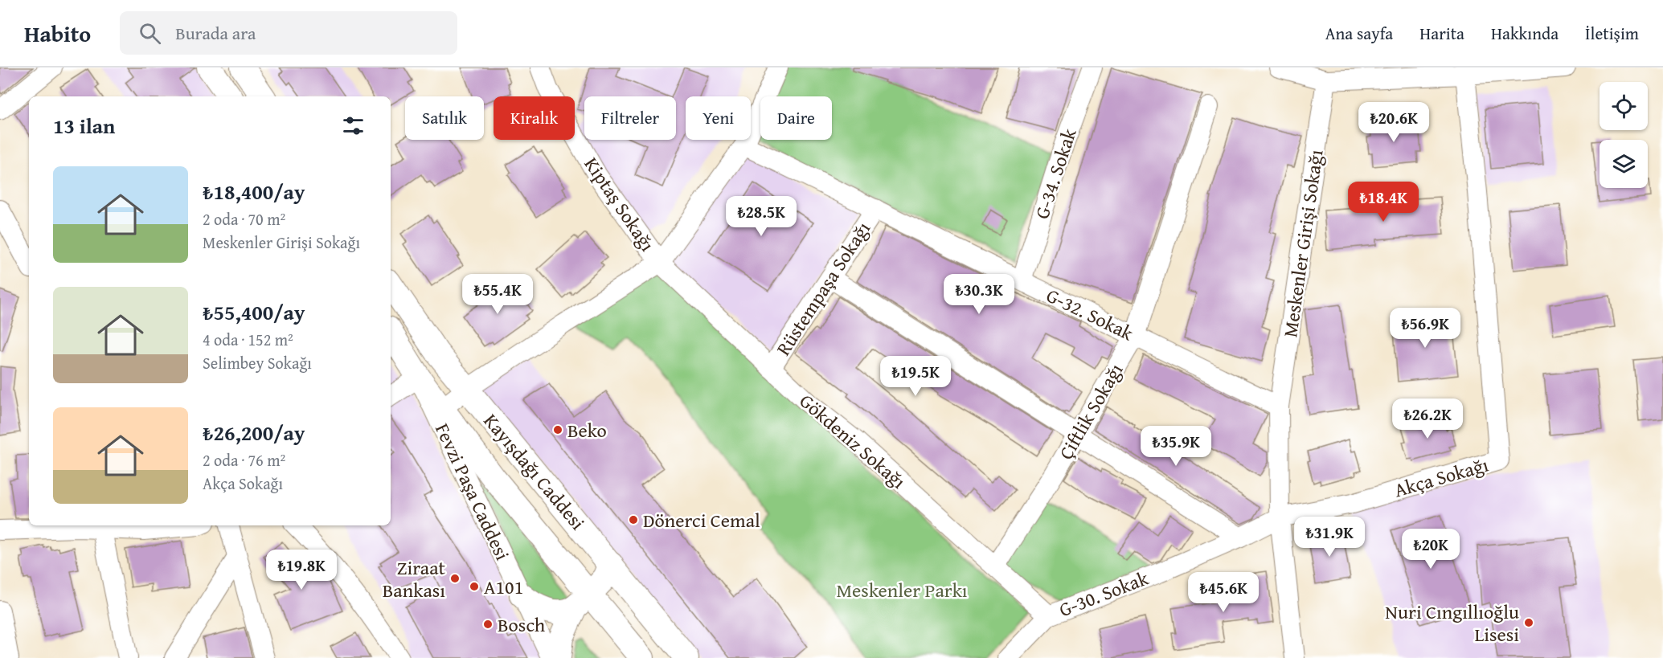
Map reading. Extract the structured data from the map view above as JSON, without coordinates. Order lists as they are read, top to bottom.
{
  "streets": {
    "main road": ["Kayışdağı Caddesi"],
    "street": [
      "G-34. Sokak",
      "Kiptaş Sokağı",
      "Meskenler Girişi Sokağı",
      "Rüstempaşa Sokağı",
      "G-32. Sokak",
      "Çiftlik Sokağı",
      "Gökdeniz Sokağı",
      "Akça Sokağı",
      "Fevzi Paşa Caddesi",
      "G-30. Sokak"
    ]
  },
  "crossings": [
    ["G-34. Sokak", "G-32. Sokak"],
    ["Kiptaş Sokağı", "Gökdeniz Sokağı"],
    ["Meskenler Girişi Sokağı", "G-32. Sokak"],
    ["Meskenler Girişi Sokağı", "Akça Sokağı"],
    ["Rüstempaşa Sokağı", "G-32. Sokak"],
    ["Rüstempaşa Sokağı", "Gökdeniz Sokağı"],
    ["G-32. Sokak", "Çiftlik Sokağı"],
    ["Çiftlik Sokağı", "Gökdeniz Sokağı"],
    ["Gökdeniz Sokağı", "G-30. Sokak"],
    ["Kayışdağı Caddesi", "Fevzi Paşa Caddesi"]
  ],
  "parks": ["Meskenler Parkı"],
  "places": [
    "Beko",
    "Dönerci Cemal",
    "Ziraat Bankası",
    "A101",
    "Nuri Cıngıllıoğlu Lisesi",
    "Bosch"
  ],
  "page": {
    "header": "Habito",
    "search": "Burada ara",
    "nav": [
      "Ana sayfa",
      "Harita",
      "Hakkında",
      "İletişim"
    ],
    "chip": [
      "Satılık",
      "Kiralık",
      "Filtreler",
      "Yeni",
      "Daire"
    ],
    "heading": "13 ilan",
    "price": [
      "₺20.6K",
      "₺18.4K",
      "₺28.5K",
      "₺55.4K",
      "₺30.3K",
      "₺56.9K",
      "₺19.5K",
      "₺26.2K",
      "₺35.9K",
      "₺31.9K",
      "₺20K",
      "₺19.8K",
      "₺45.6K"
    ],
    "list": [
      {
        "name": "₺18,400/ay",
        "note": "2 oda · 70 m² · Meskenler Girişi Sokağı"
      },
      {
        "name": "₺55,400/ay",
        "note": "4 oda · 152 m² · Selimbey Sokağı"
      },
      {
        "name": "₺26,200/ay",
        "note": "2 oda · 76 m² · Akça Sokağı"
      }
    ]
  }
}
